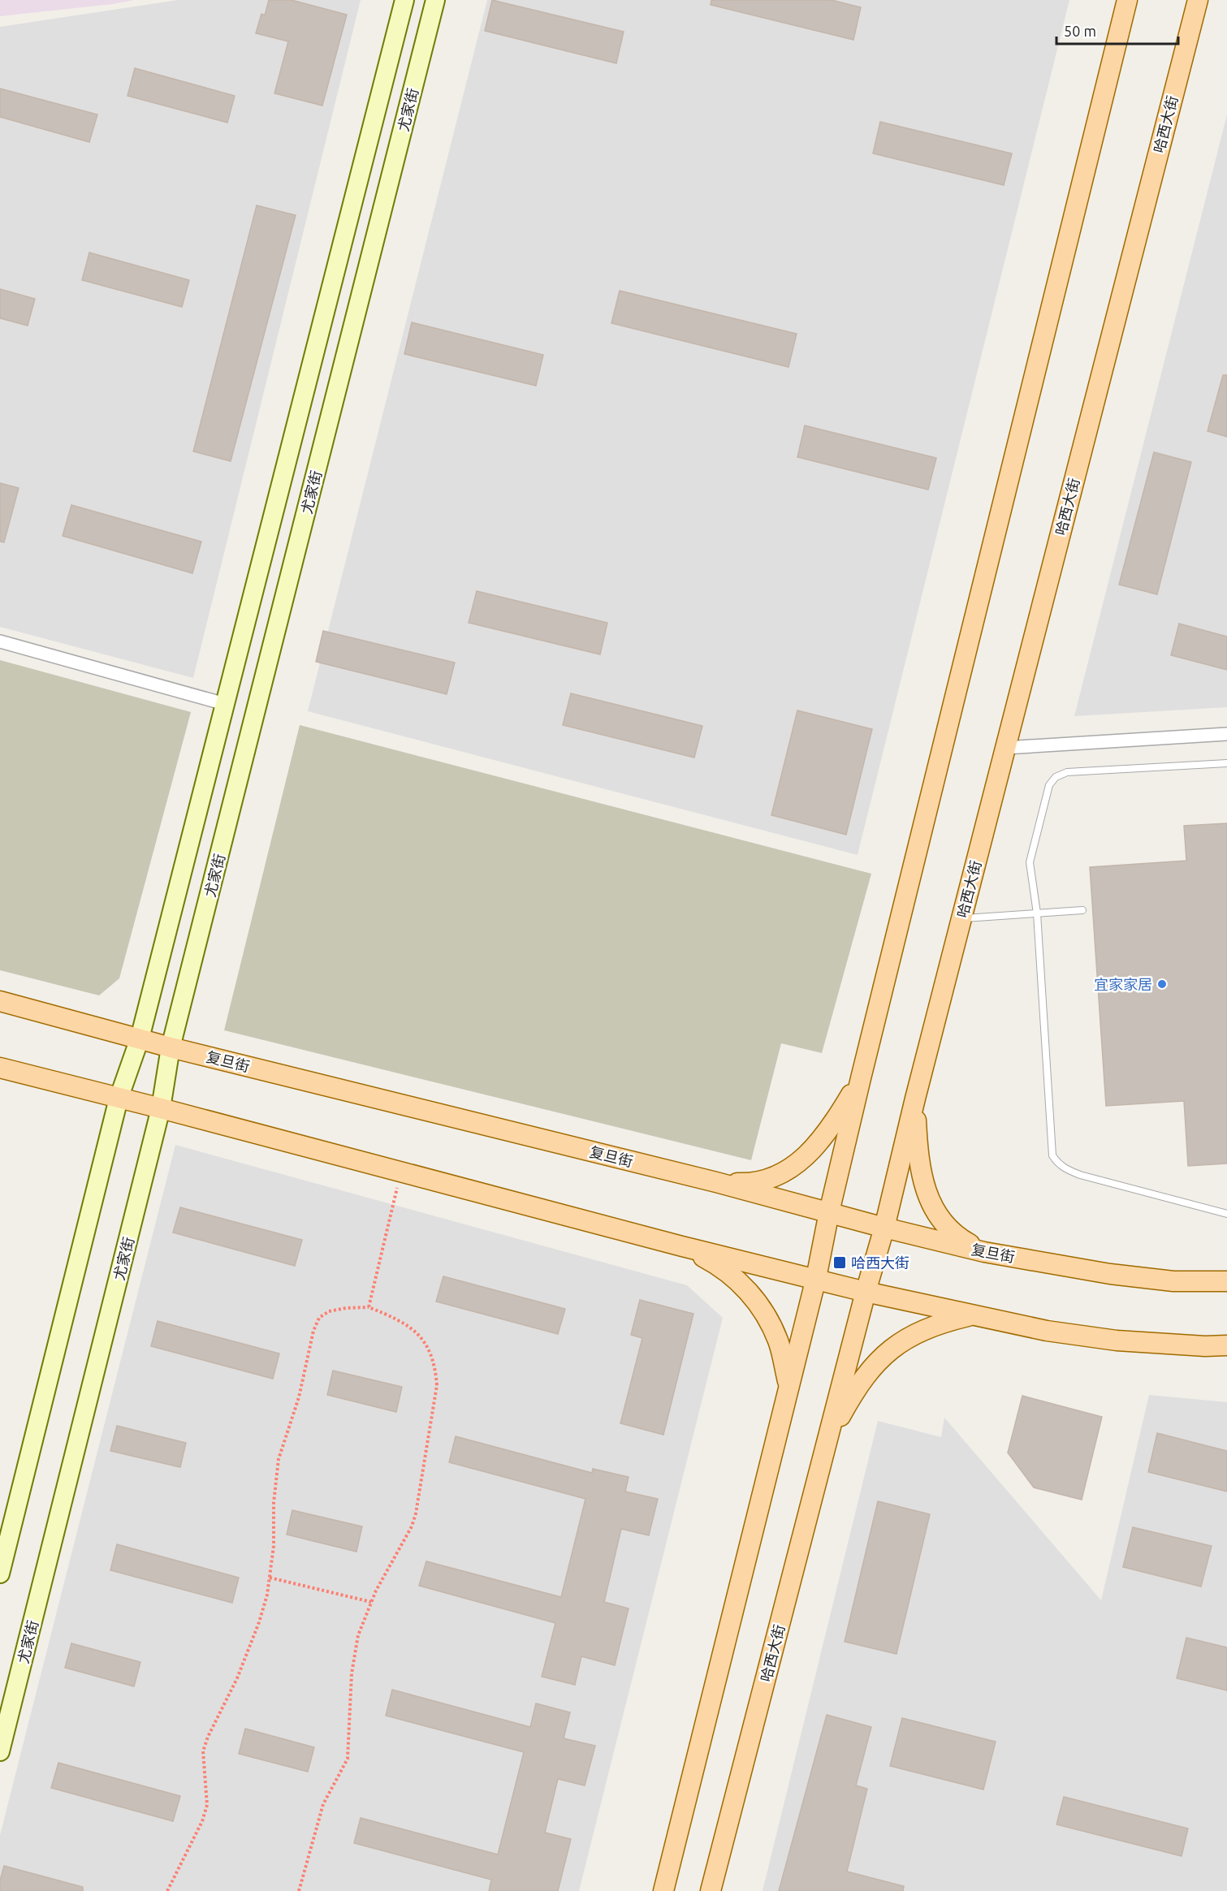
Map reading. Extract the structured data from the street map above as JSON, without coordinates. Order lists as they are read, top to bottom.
{
  "streets": {
    "main road": ["尤家街", "哈西大街", "复旦街"]
  },
  "crossings": [
    ["尤家街", "复旦街"],
    ["哈西大街", "复旦街"]
  ],
  "places": {
    "other": ["宜家家居"],
    "transit": ["哈西大街"]
  },
  "scale_bar": "50 m"
}
